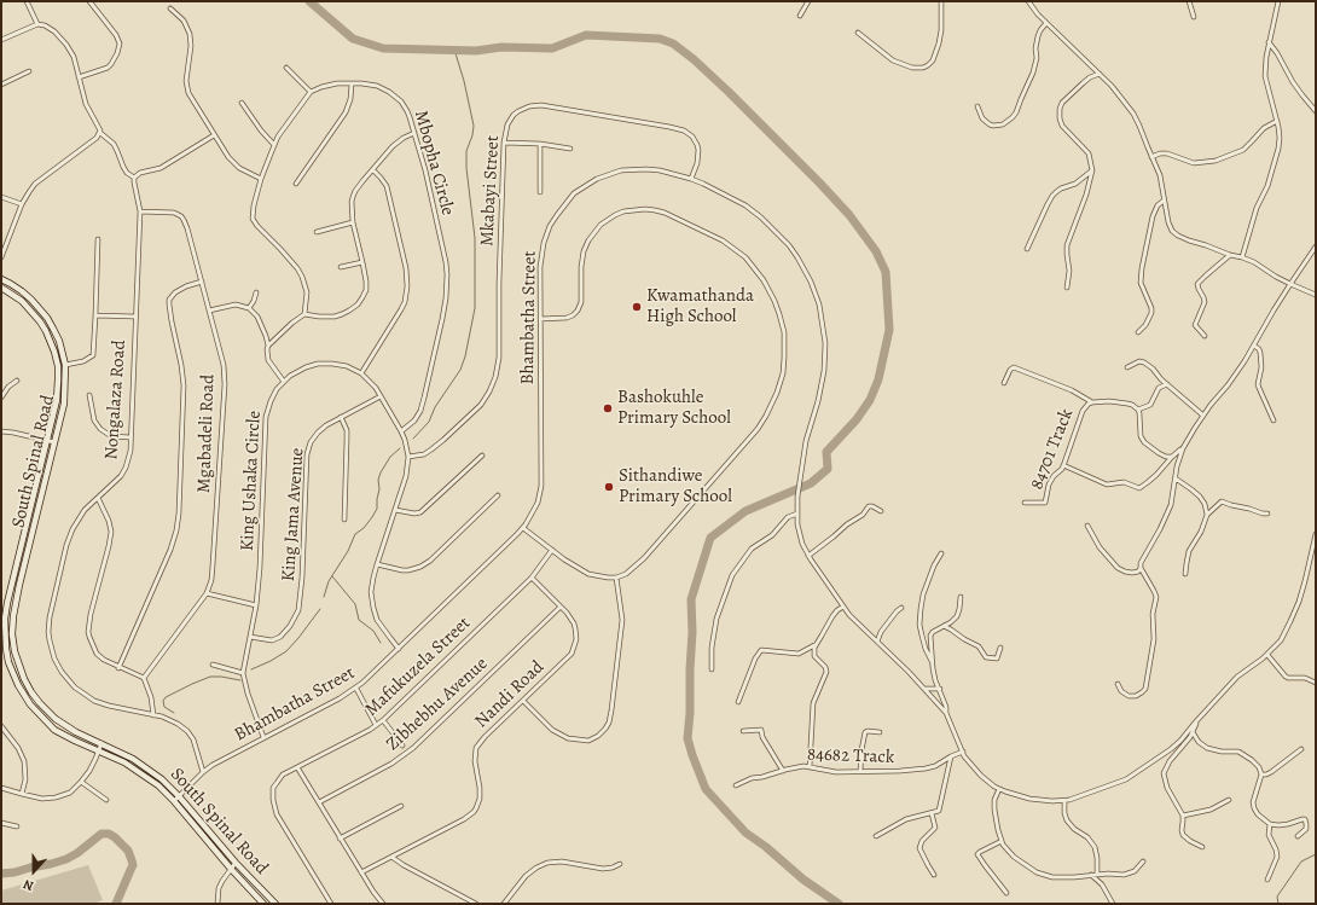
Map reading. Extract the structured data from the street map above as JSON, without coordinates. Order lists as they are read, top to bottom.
{
  "streets": {
    "street": [
      "Mbopha Circle",
      "Mkabayi Street",
      "Bhambatha Street",
      "Nongalaza Road",
      "Mgabadeli Road",
      "84701 Track",
      "South Spinal Road",
      "King Ushaka Circle",
      "King Jama Avenue",
      "Mafukuzela Street",
      "Nandi Road",
      "Zibhebhu Avenue",
      "84682 Track"
    ]
  },
  "crossings": [
    ["Mbopha Circle", "King Ushaka Circle"],
    ["Mkabayi Street", "Bhambatha Street"],
    ["Mkabayi Street", "King Ushaka Circle"],
    ["Bhambatha Street", "Nongalaza Road"],
    ["Bhambatha Street", "South Spinal Road"],
    ["Bhambatha Street", "King Ushaka Circle"],
    ["Nongalaza Road", "Mgabadeli Road"],
    ["King Ushaka Circle", "King Jama Avenue"],
    ["Mafukuzela Street", "Nandi Road"],
    ["Nandi Road", "Zibhebhu Avenue"]
  ],
  "places": ["Kwamathanda High School", "Bashokuhle Primary School", "Sithandiwe Primary School"],
  "north": "bottom"
}
